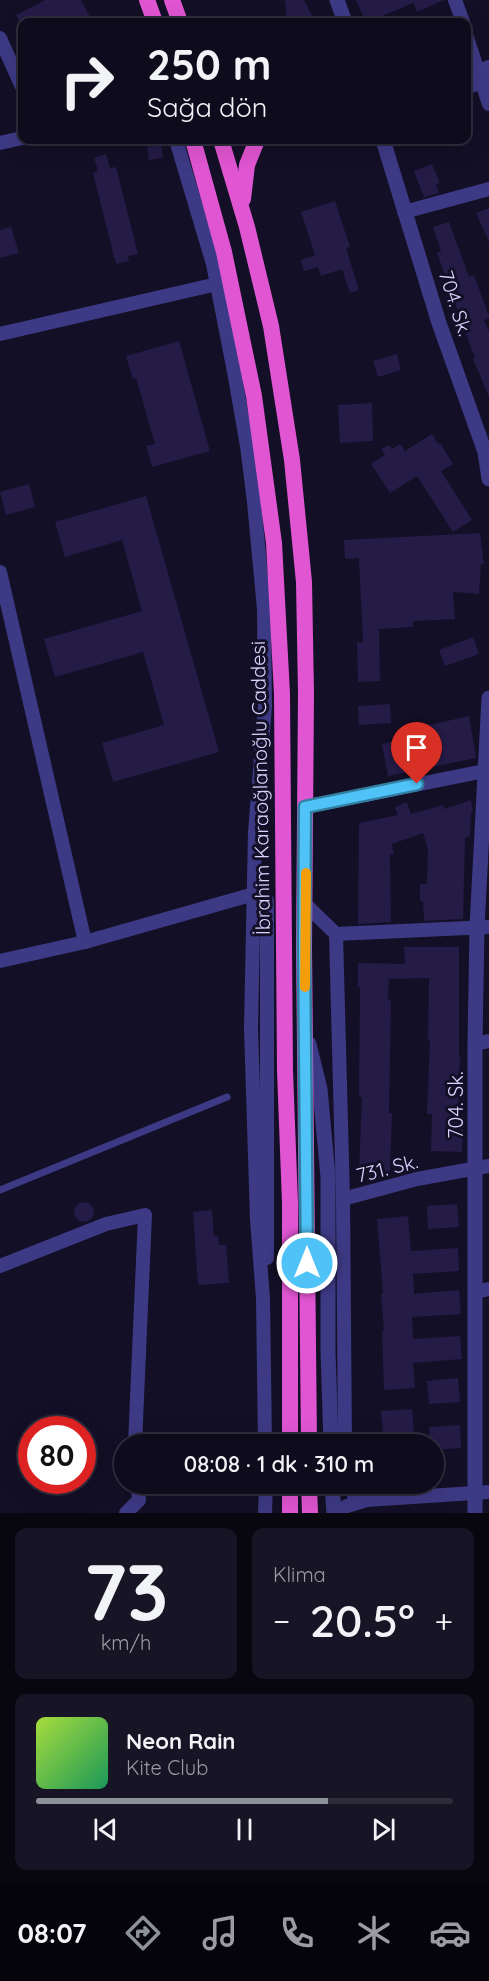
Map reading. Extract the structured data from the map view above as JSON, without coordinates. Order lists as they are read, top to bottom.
{
  "streets": {
    "highway": ["İbrahim Karaoğlanoğlu Caddesi"],
    "street": ["704. Sk.", "731. Sk."]
  },
  "crossings": [
    ["704. Sk.", "731. Sk."]
  ],
  "page": {
    "turn": ["250 m", "Sağa dön"],
    "limit": "80",
    "trip": "08:08 · 1 dk · 310 m",
    "tile": [
      ["73", "km/h"],
      "Klima"
    ],
    "heat": ["−", "20.5°", "+"],
    "song": ["Neon Rain", "Kite Club"],
    "tabs": "08:07"
  }
}
